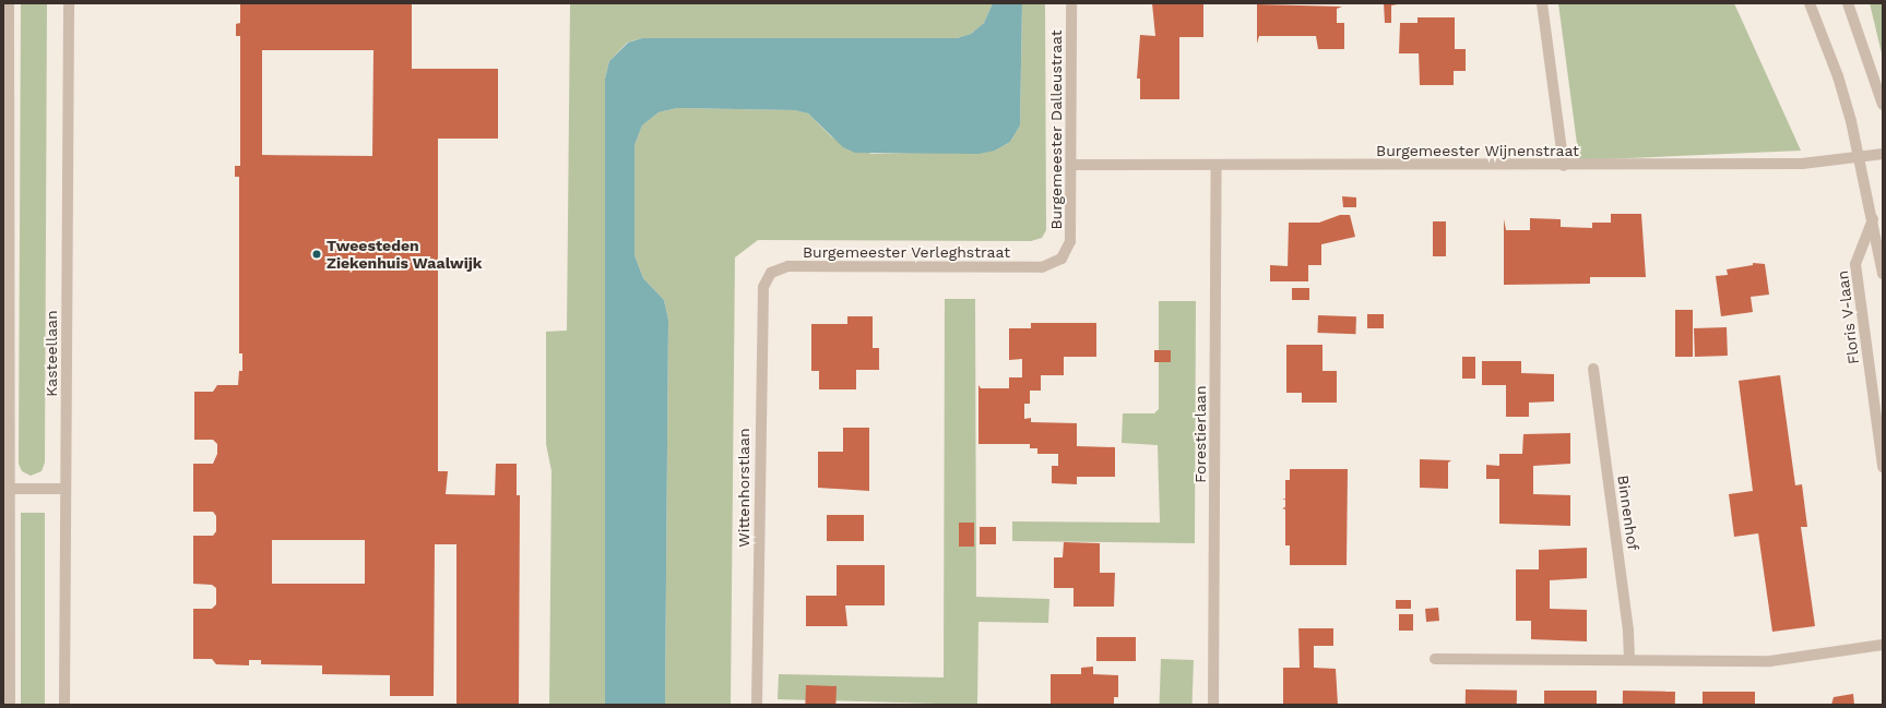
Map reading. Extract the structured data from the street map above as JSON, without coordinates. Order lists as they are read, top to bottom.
{
  "streets": {
    "street": [
      "Burgemeester Dalleustraat",
      "Burgemeester Wijnenstraat",
      "Burgemeester Verleghstraat",
      "Floris V-laan",
      "Kasteellaan",
      "Forestierlaan",
      "Wittenhorstlaan",
      "Binnenhof"
    ]
  },
  "crossings": [
    ["Burgemeester Dalleustraat", "Burgemeester Wijnenstraat"],
    ["Burgemeester Dalleustraat", "Burgemeester Verleghstraat"],
    ["Burgemeester Wijnenstraat", "Forestierlaan"],
    ["Burgemeester Verleghstraat", "Wittenhorstlaan"]
  ],
  "places": ["Tweesteden Ziekenhuis Waalwijk"]
}
